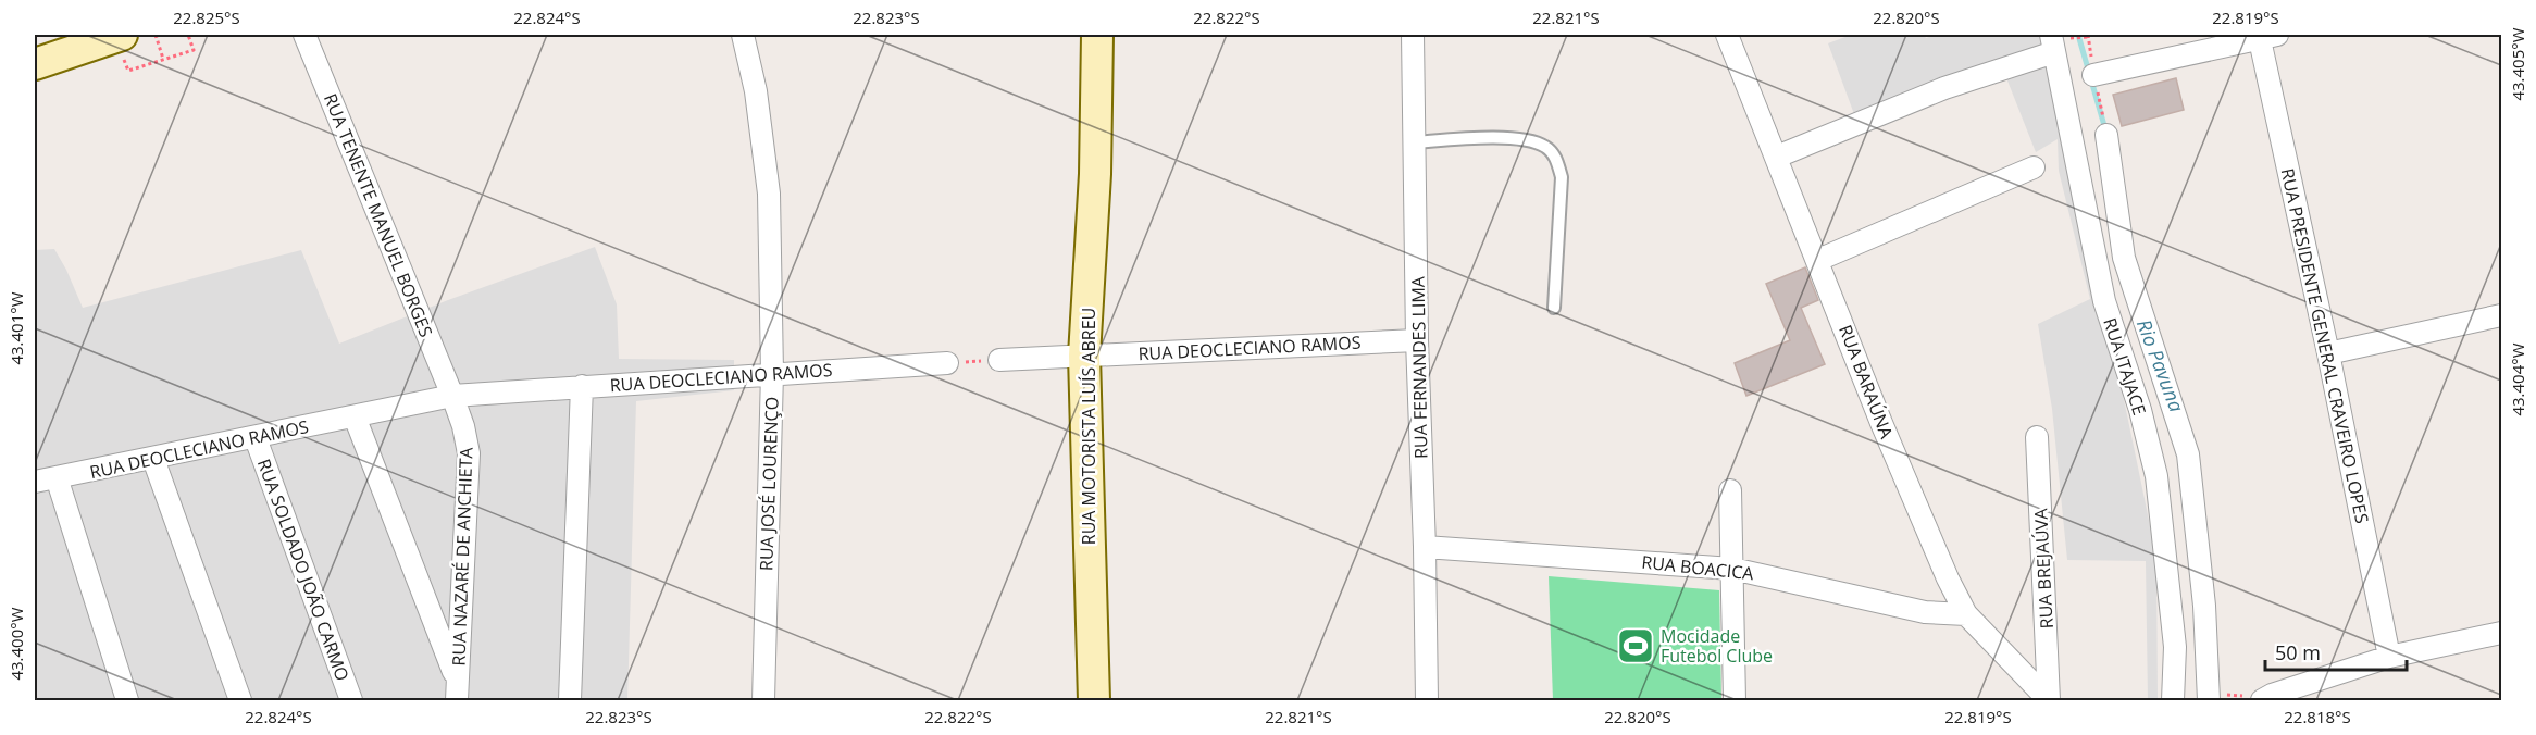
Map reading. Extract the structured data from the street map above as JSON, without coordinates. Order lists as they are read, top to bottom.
{
  "streets": {
    "main road": ["RUA MOTORISTA LUÍS ABREU"],
    "street": [
      "RUA TENENTE MANUEL BORGES",
      "RUA PRESIDENTE GENERAL CRAVEIRO LOPES",
      "RUA DEOCLECIANO RAMOS",
      "RUA ITAJACE",
      "RUA FERNANDES LIMA",
      "RUA BARAÚNA",
      "RUA JOSÉ LOURENÇO",
      "RUA NAZARÉ DE ANCHIETA",
      "RUA BOACICA",
      "RUA BREJAÚVA",
      "RUA SOLDADO JOÃO CARMO"
    ]
  },
  "crossings": [
    ["RUA TENENTE MANUEL BORGES", "RUA DEOCLECIANO RAMOS"],
    ["RUA TENENTE MANUEL BORGES", "RUA NAZARÉ DE ANCHIETA"],
    ["RUA DEOCLECIANO RAMOS", "RUA FERNANDES LIMA"],
    ["RUA DEOCLECIANO RAMOS", "RUA MOTORISTA LUÍS ABREU"],
    ["RUA DEOCLECIANO RAMOS", "RUA JOSÉ LOURENÇO"],
    ["RUA DEOCLECIANO RAMOS", "RUA NAZARÉ DE ANCHIETA"],
    ["RUA DEOCLECIANO RAMOS", "RUA SOLDADO JOÃO CARMO"],
    ["RUA FERNANDES LIMA", "RUA BOACICA"],
    ["RUA BARAÚNA", "RUA BOACICA"],
    ["RUA BARAÚNA", "RUA BREJAÚVA"]
  ],
  "water": ["Rio Pavuna"],
  "places": {
    "sports": ["Mocidade Futebol Clube"]
  },
  "scale_bar": "50 m",
  "coordinates": [
    "22.825°S",
    "22.824°S",
    "22.823°S",
    "22.822°S",
    "22.821°S",
    "22.820°S",
    "22.819°S",
    "43.405°W",
    "43.401°W",
    "43.404°W",
    "43.400°W",
    "22.818°S"
  ]
}
